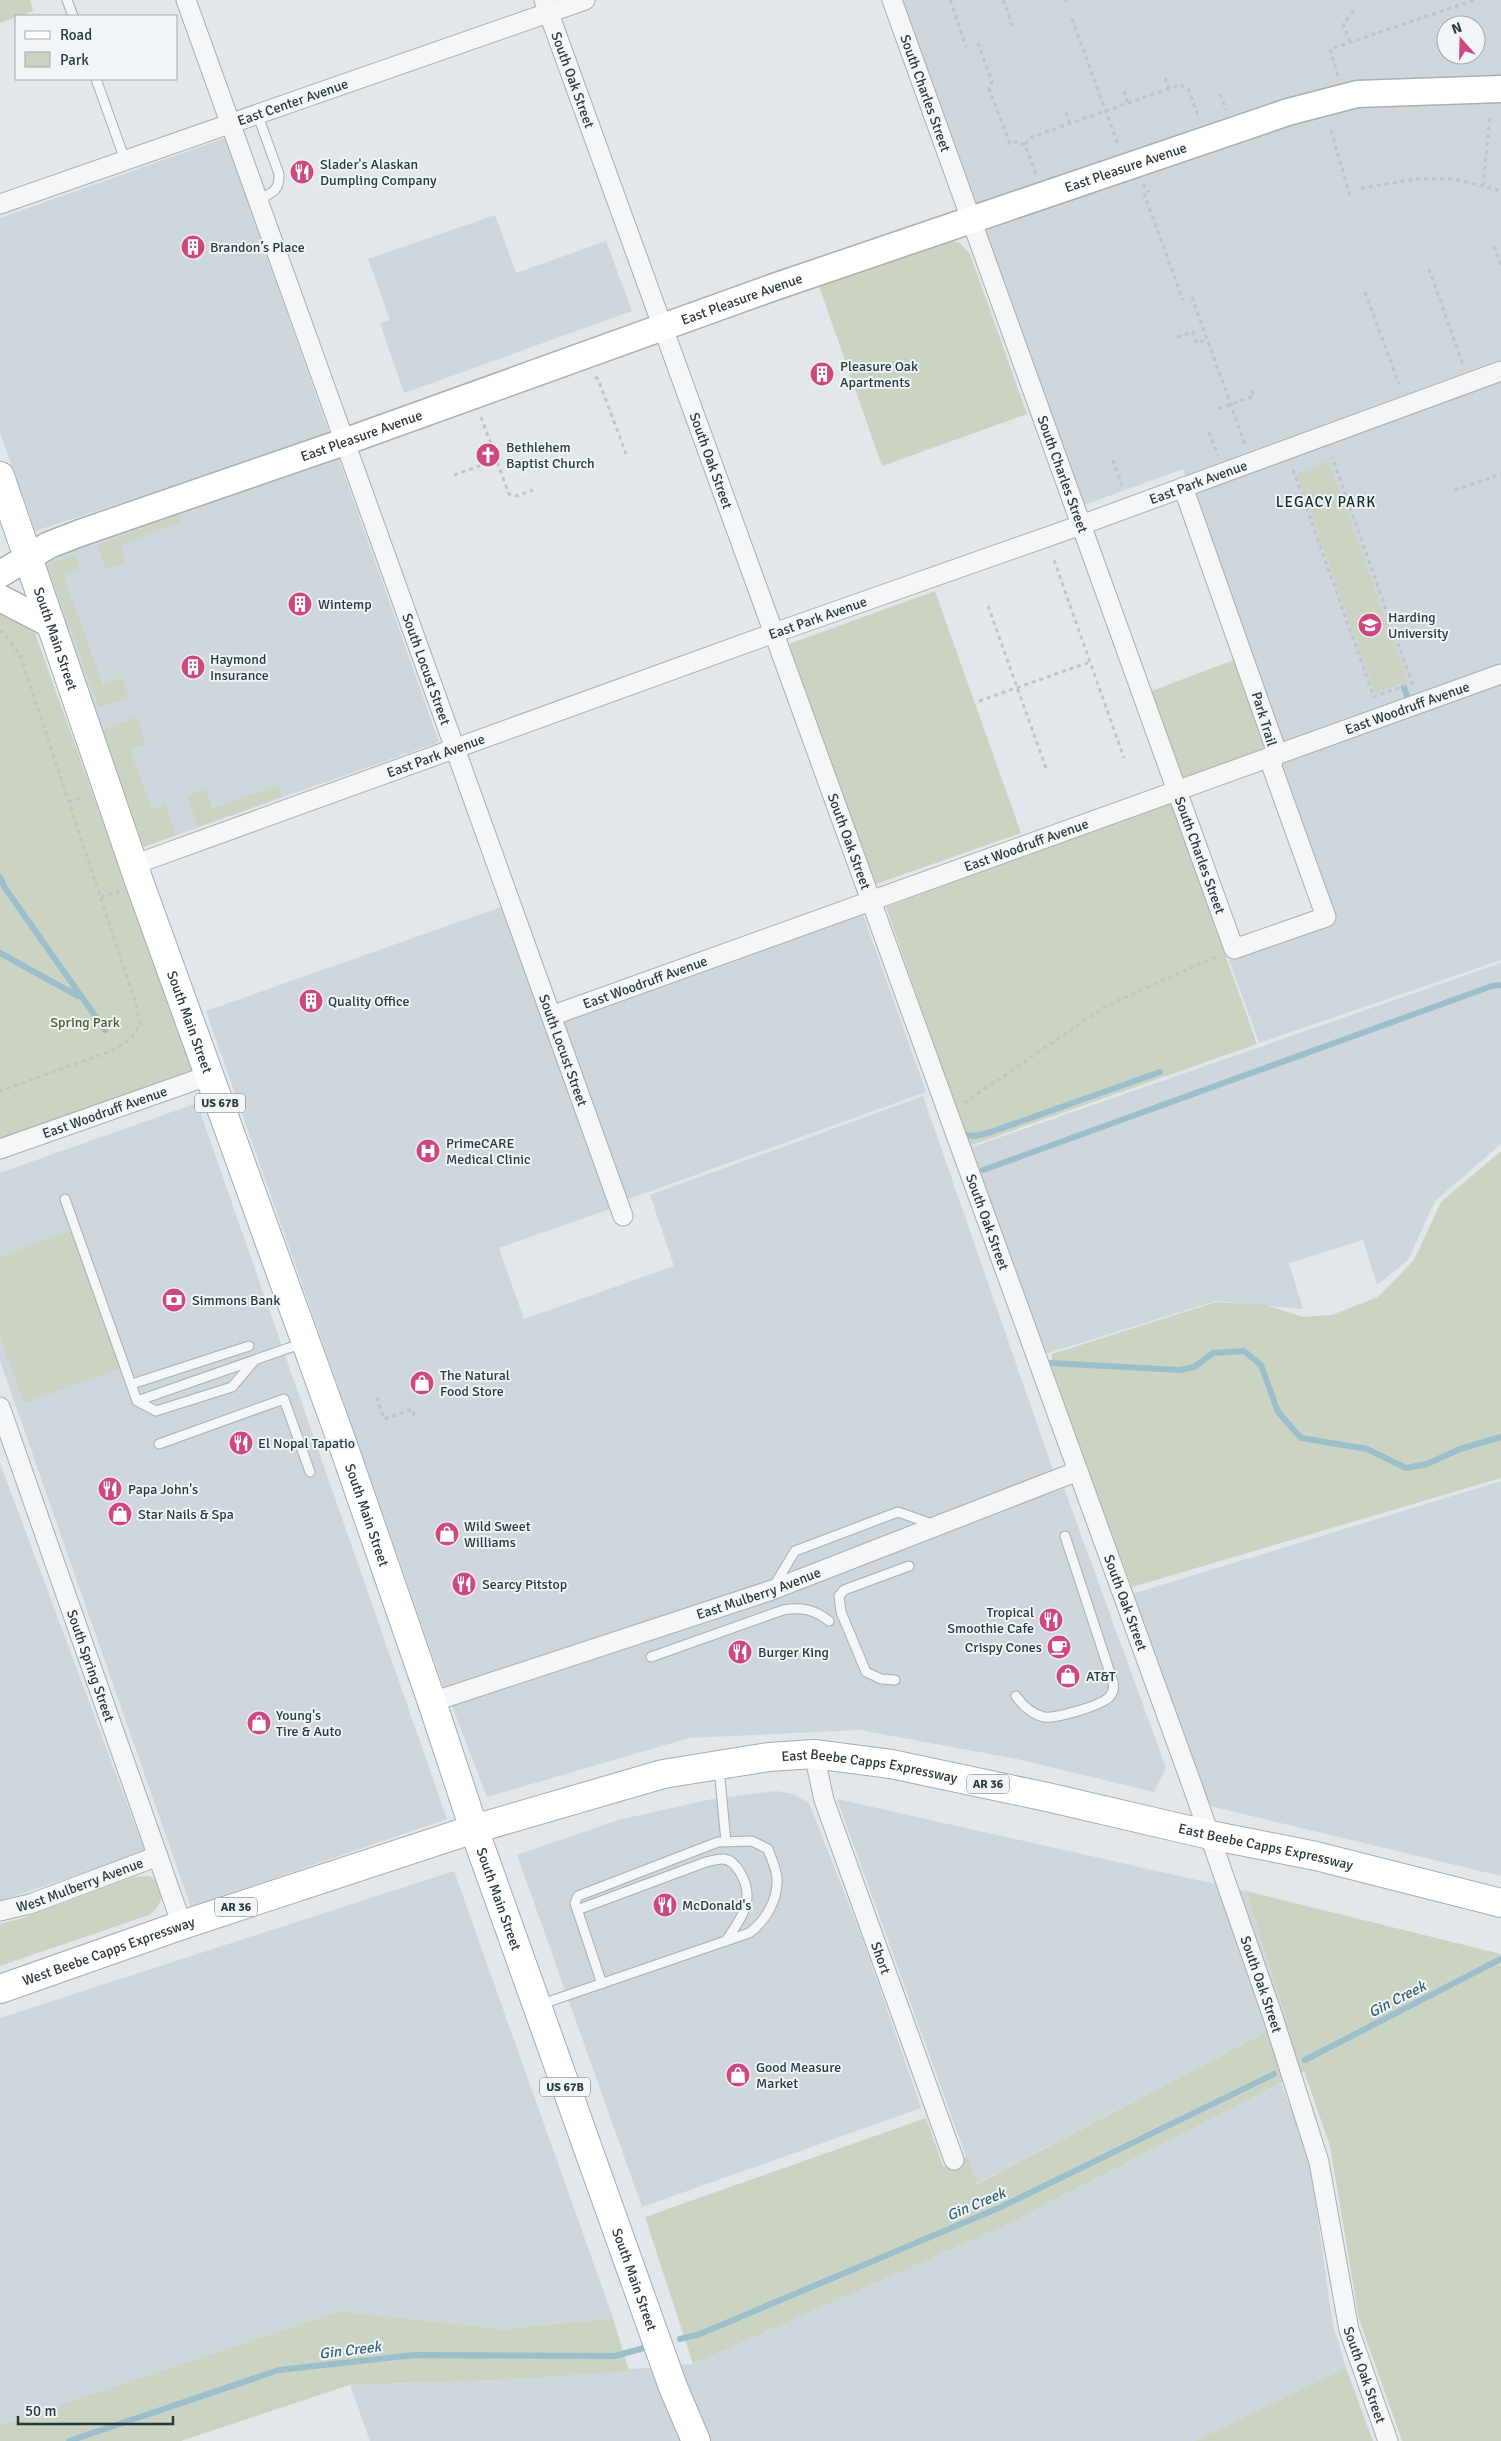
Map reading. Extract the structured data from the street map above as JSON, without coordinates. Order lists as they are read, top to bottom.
{
  "streets": {
    "main road": [
      "South Main Street",
      "US 67B",
      "East Beebe Capps Expressway",
      "AR 36",
      "West Beebe Capps Expressway"
    ],
    "street": [
      "South Oak Street",
      "South Charles Street",
      "East Center Avenue",
      "East Pleasure Avenue",
      "East Park Avenue",
      "South Locust Street",
      "East Woodruff Avenue",
      "Park Trail",
      "East Mulberry Avenue",
      "South Spring Street",
      "West Mulberry Avenue",
      "Short"
    ]
  },
  "crossings": [
    ["South Oak Street", "East Center Avenue"],
    ["South Oak Street", "East Pleasure Avenue"],
    ["South Oak Street", "East Park Avenue"],
    ["South Oak Street", "East Woodruff Avenue"],
    ["South Oak Street", "East Mulberry Avenue"],
    ["South Oak Street", "East Beebe Capps Expressway"],
    ["South Charles Street", "East Pleasure Avenue"],
    ["South Charles Street", "East Park Avenue"],
    ["South Charles Street", "East Woodruff Avenue"],
    ["South Charles Street", "Park Trail"],
    ["East Center Avenue", "South Locust Street"],
    ["East Pleasure Avenue", "South Main Street"],
    ["East Pleasure Avenue", "South Locust Street"],
    ["East Park Avenue", "South Main Street"],
    ["East Park Avenue", "South Locust Street"],
    ["East Park Avenue", "Park Trail"],
    ["South Main Street", "East Woodruff Avenue"],
    ["South Main Street", "East Mulberry Avenue"],
    ["South Main Street", "East Beebe Capps Expressway"],
    ["South Main Street", "West Beebe Capps Expressway"],
    ["South Locust Street", "East Woodruff Avenue"],
    ["East Woodruff Avenue", "Park Trail"],
    ["South Spring Street", "West Mulberry Avenue"],
    ["South Spring Street", "West Beebe Capps Expressway"],
    ["East Beebe Capps Expressway", "West Beebe Capps Expressway"],
    ["East Beebe Capps Expressway", "Short"]
  ],
  "districts": ["LEGACY PARK"],
  "water": ["Gin Creek"],
  "parks": ["Spring Park"],
  "places": {
    "restaurant": [
      "Slader's Alaskan Dumpling Company",
      "El Nopal Tapatio",
      "Papa John's",
      "Searcy Pitstop",
      "Tropical Smoothie Cafe",
      "Burger King",
      "McDonald's"
    ],
    "building": [
      "Brandon’s Place",
      "Pleasure Oak Apartments",
      "Wintemp",
      "Haymond Insurance",
      "Quality Office"
    ],
    "church": ["Bethlehem Baptist Church"],
    "school or university": ["Harding University"],
    "hospital": ["PrimeCARE Medical Clinic"],
    "bank": ["Simmons Bank"],
    "shop": [
      "The Natural Food Store",
      "Star Nails & Spa",
      "Wild Sweet Williams",
      "AT&T",
      "Young's Tire & Auto",
      "Good Measure Market"
    ],
    "cafe": ["Crispy Cones"]
  },
  "legend": ["Road", "Park"],
  "scale_bar": "50 m",
  "north": "top"
}
